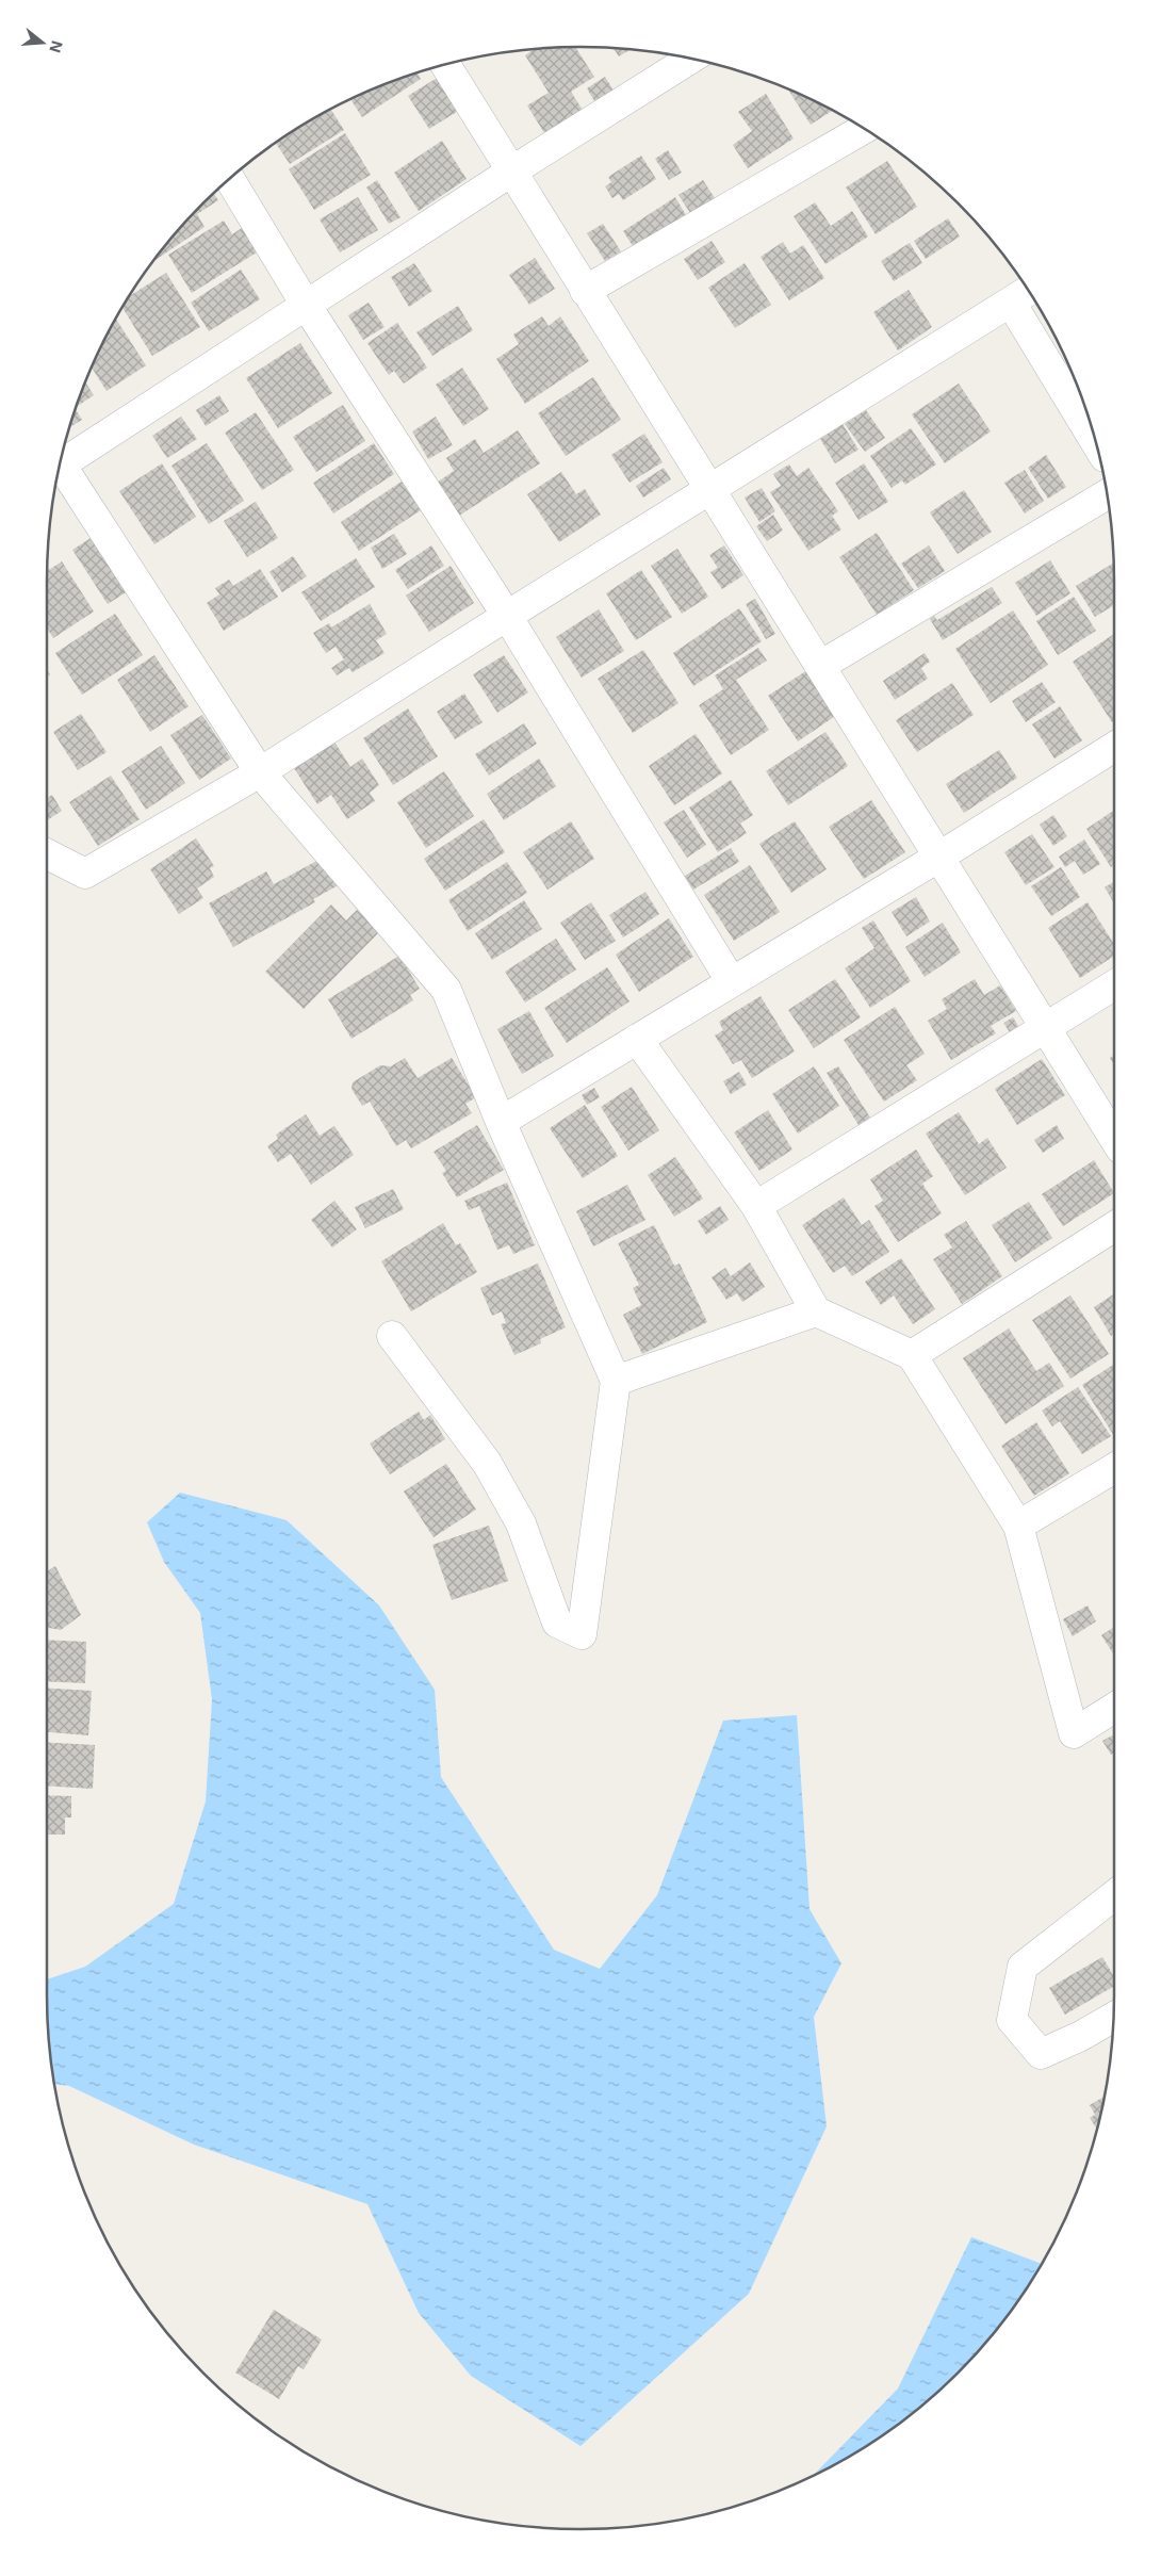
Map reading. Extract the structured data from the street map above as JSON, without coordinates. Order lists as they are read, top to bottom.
{
  "north": "right"
}
